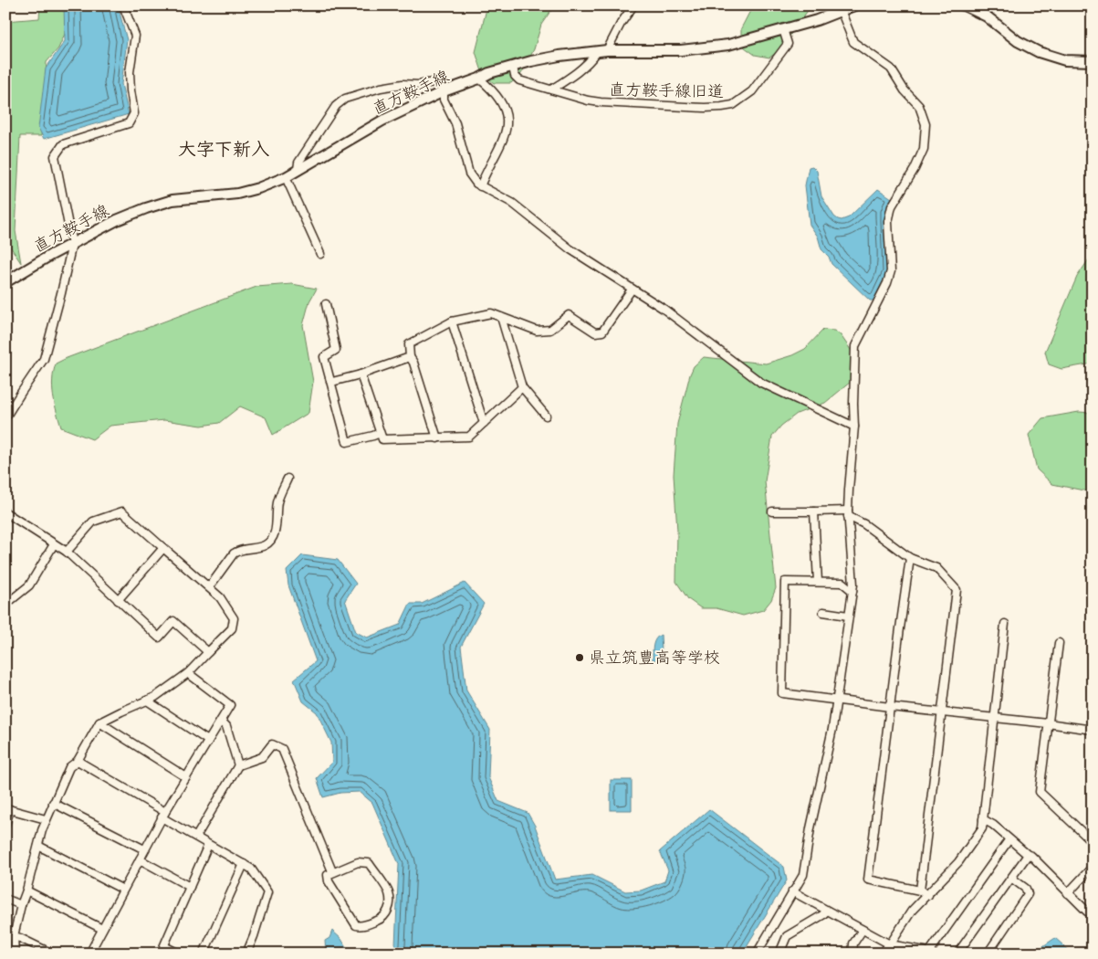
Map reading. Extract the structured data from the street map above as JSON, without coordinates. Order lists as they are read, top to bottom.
{
  "streets": {
    "main road": ["直方鞍手線"],
    "street": ["直方鞍手線旧道"]
  },
  "crossings": [
    ["直方鞍手線旧道", "直方鞍手線"]
  ],
  "districts": ["大字下新入"],
  "places": ["県立筑豊高等学校"]
}
